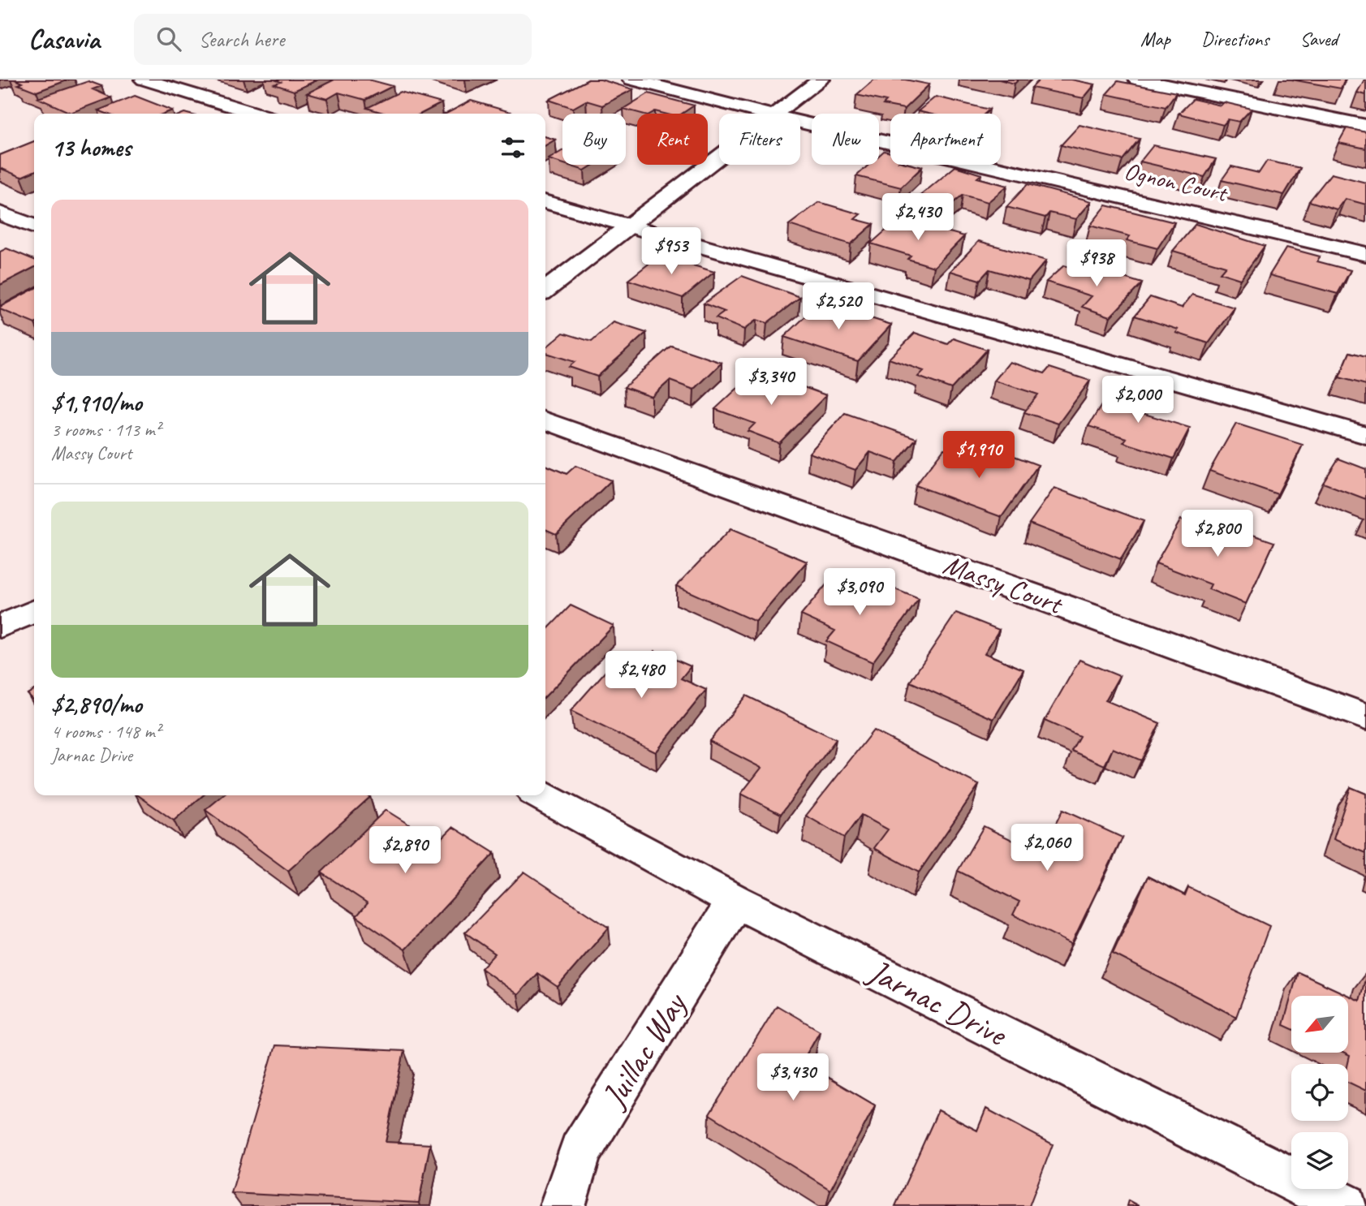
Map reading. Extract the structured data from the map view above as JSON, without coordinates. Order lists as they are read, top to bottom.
{
  "streets": {
    "street": [
      "Ognon Court",
      "Massy Court",
      "Jarnac Drive",
      "Juillac Way"
    ]
  },
  "crossings": [
    ["Jarnac Drive", "Juillac Way"]
  ],
  "north": "bottom left",
  "page": {
    "header": "Casavia",
    "search": "Search here",
    "nav": ["Map", "Directions", "Saved"],
    "chip": [
      "Buy",
      "Rent",
      "Filters",
      "New",
      "Apartment"
    ],
    "heading": "13 homes",
    "list": [
      {
        "name": "$1,910/mo",
        "note": "3 rooms · 113 m² · Massy Court"
      },
      {
        "name": "$2,890/mo",
        "note": "4 rooms · 148 m² · Jarnac Drive"
      }
    ],
    "price": [
      "$2,430",
      "$953",
      "$938",
      "$2,520",
      "$3,340",
      "$2,000",
      "$1,910",
      "$2,800",
      "$3,090",
      "$2,480",
      "$2,060",
      "$2,890",
      "$3,430"
    ]
  }
}
